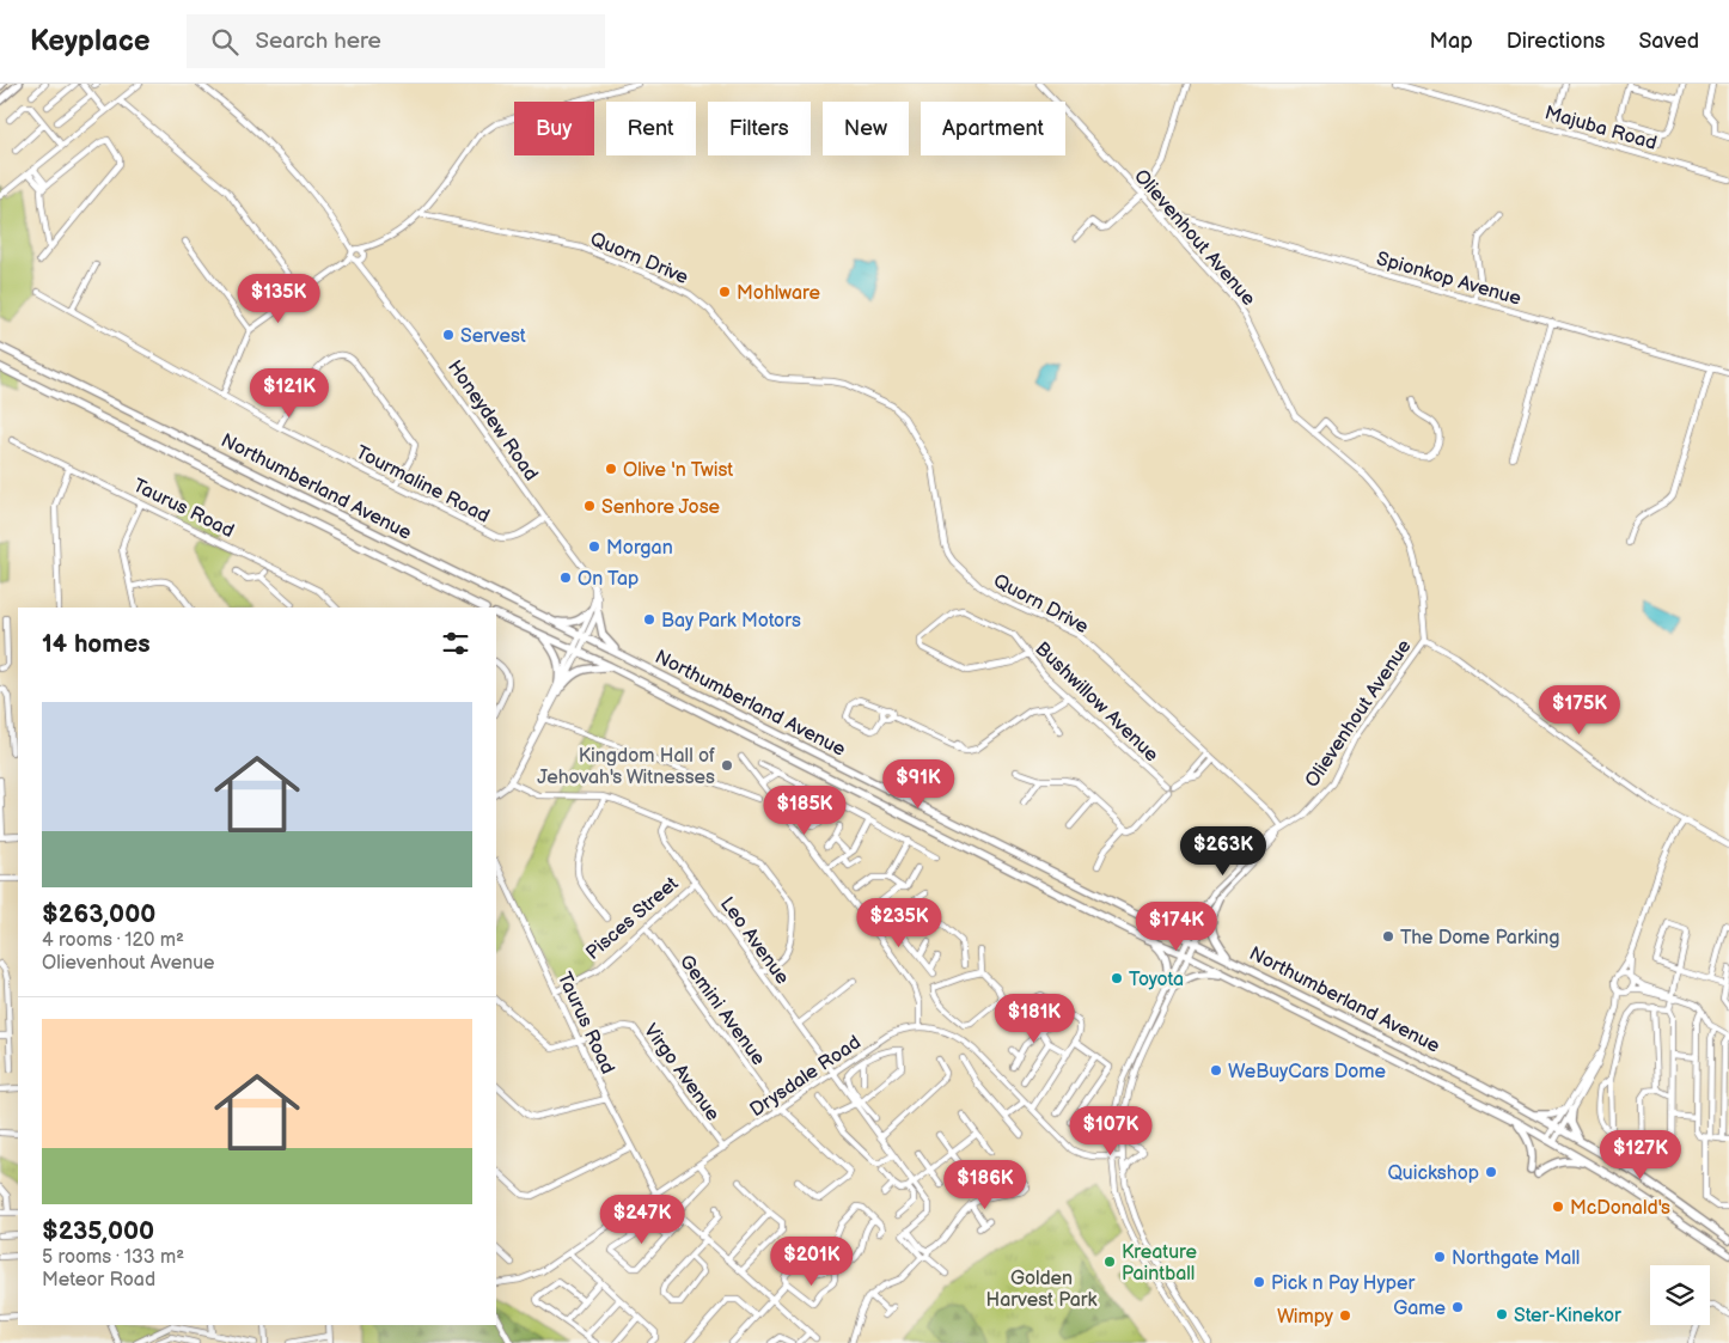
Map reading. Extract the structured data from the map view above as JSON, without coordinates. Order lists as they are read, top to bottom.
{
  "streets": {
    "main road": ["Northumberland Avenue"],
    "street": [
      "Majuba Road",
      "Olievenhout Avenue",
      "Quorn Drive",
      "Spionkop Avenue",
      "Honeydew Road",
      "Tourmaline Road",
      "Taurus Road",
      "Bushwillow Avenue",
      "Pisces Street",
      "Leo Avenue",
      "Gemini Avenue",
      "Virgo Avenue",
      "Drysdale Road"
    ]
  },
  "crossings": [
    ["Olievenhout Avenue", "Quorn Drive"],
    ["Olievenhout Avenue", "Spionkop Avenue"],
    ["Olievenhout Avenue", "Northumberland Avenue"],
    ["Honeydew Road", "Tourmaline Road"],
    ["Taurus Road", "Pisces Street"],
    ["Taurus Road", "Virgo Avenue"],
    ["Taurus Road", "Drysdale Road"],
    ["Pisces Street", "Leo Avenue"],
    ["Pisces Street", "Gemini Avenue"],
    ["Leo Avenue", "Drysdale Road"],
    ["Gemini Avenue", "Drysdale Road"],
    ["Virgo Avenue", "Drysdale Road"]
  ],
  "parks": ["Golden Harvest Park"],
  "places": [
    "Mohlware",
    "Servest",
    "Olive 'n Twist",
    "Senhore Jose",
    "Morgan",
    "On Tap",
    "Bay Park Motors",
    "Kingdom Hall of Jehovah's Witnesses",
    "The Dome Parking",
    "Toyota",
    "WeBuyCars Dome",
    "Quickshop",
    "McDonald's",
    "Northgate Mall",
    "Kreature Paintball",
    "Pick n Pay Hyper",
    "Game",
    "Ster-Kinekor",
    "Wimpy"
  ],
  "page": {
    "header": "Keyplace",
    "search": "Search here",
    "nav": ["Map", "Directions", "Saved"],
    "chip": [
      "Buy",
      "Rent",
      "Filters",
      "New",
      "Apartment"
    ],
    "price": [
      "$135K",
      "$121K",
      "$175K",
      "$91K",
      "$185K",
      "$263K",
      "$235K",
      "$174K",
      "$181K",
      "$107K",
      "$127K",
      "$186K",
      "$247K",
      "$201K"
    ],
    "heading": "14 homes",
    "list": [
      {
        "name": "$263,000",
        "note": "4 rooms · 120 m² · Olievenhout Avenue"
      },
      {
        "name": "$235,000",
        "note": "5 rooms · 133 m² · Meteor Road"
      }
    ]
  }
}
